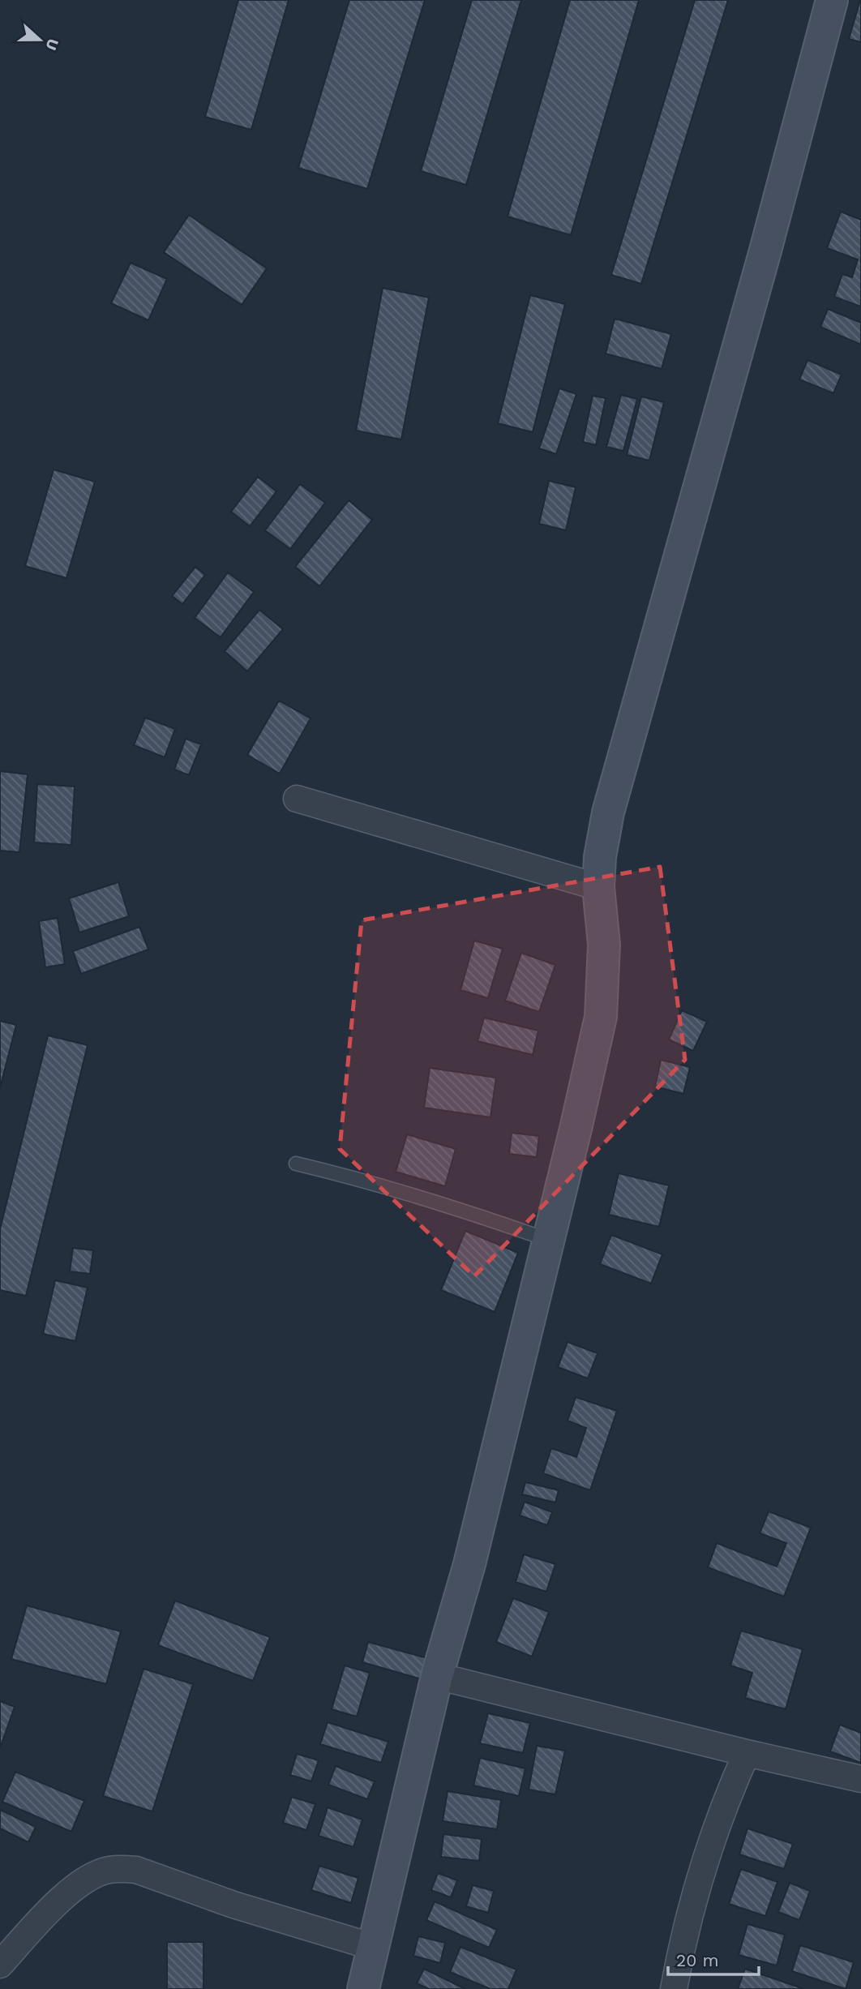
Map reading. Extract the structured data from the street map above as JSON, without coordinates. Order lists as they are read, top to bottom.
{
  "scale_bar": "20 m",
  "north": "right"
}
